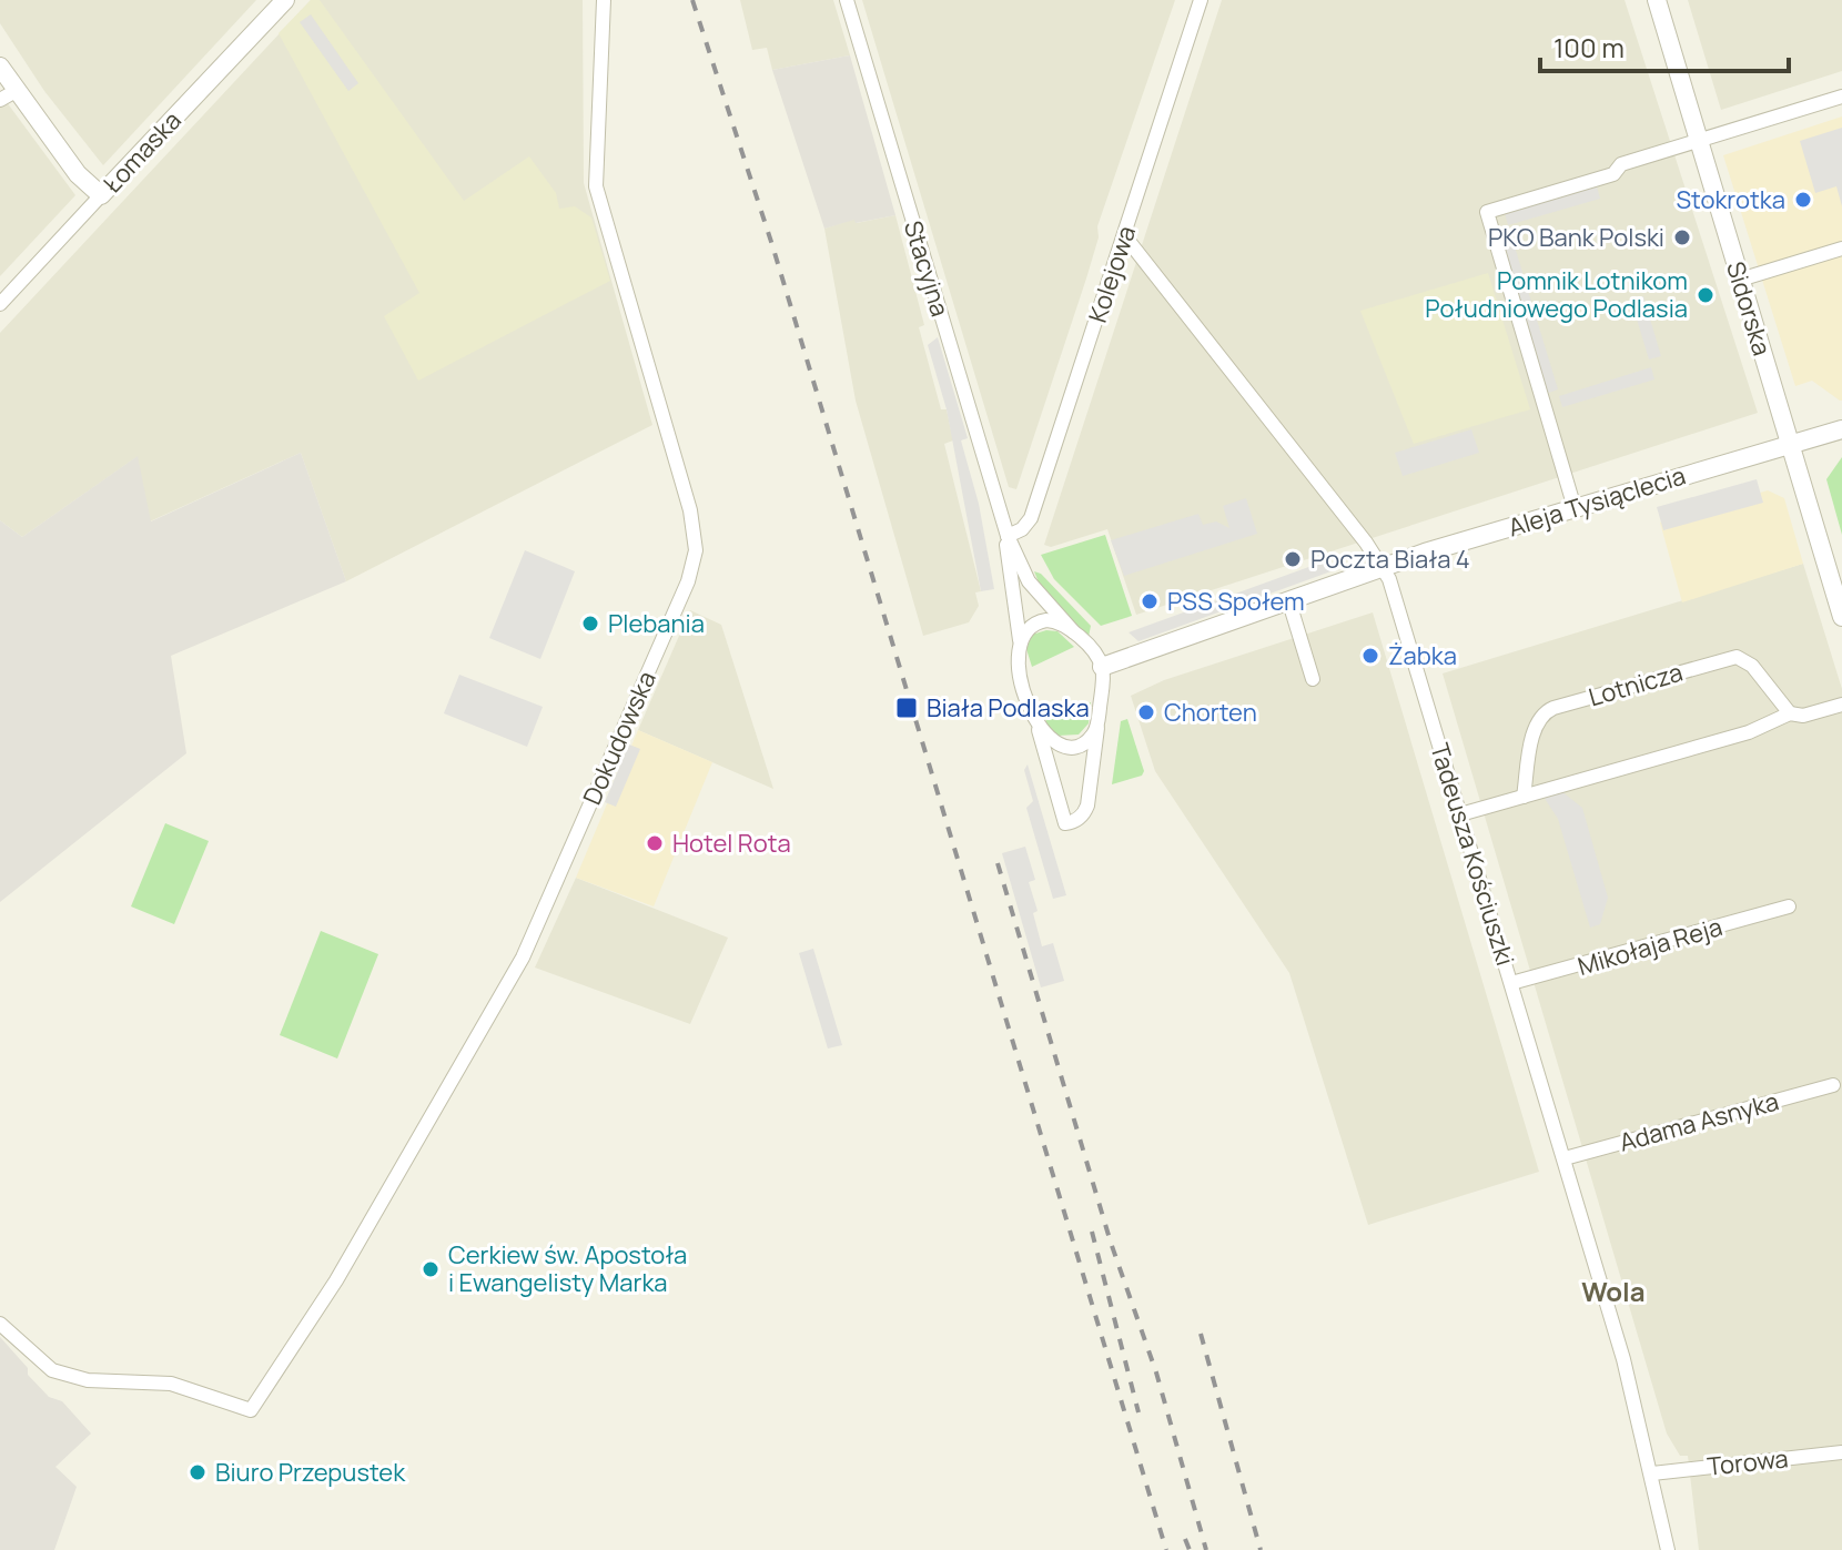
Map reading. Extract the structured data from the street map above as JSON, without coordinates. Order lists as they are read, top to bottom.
{
  "streets": {
    "street": [
      "Łomaska",
      "Stacyjna",
      "Kolejowa",
      "Sidorska",
      "Aleja Tysiąclecia",
      "Lotnicza",
      "Dokudowska",
      "Tadeusza Kościuszki",
      "Mikołaja Reja",
      "Adama Asnyka",
      "Torowa"
    ]
  },
  "crossings": [
    ["Stacyjna", "Kolejowa"],
    ["Stacyjna", "Aleja Tysiąclecia"],
    ["Kolejowa", "Tadeusza Kościuszki"],
    ["Sidorska", "Aleja Tysiąclecia"],
    ["Aleja Tysiąclecia", "Tadeusza Kościuszki"],
    ["Tadeusza Kościuszki", "Mikołaja Reja"],
    ["Tadeusza Kościuszki", "Adama Asnyka"],
    ["Tadeusza Kościuszki", "Torowa"]
  ],
  "districts": ["Wola"],
  "places": {
    "other": [
      "Stokrotka",
      "PKO Bank Polski",
      "Pomnik Lotnikom Południowego Podlasia",
      "Poczta Biała 4",
      "PSS Społem",
      "Plebania",
      "Żabka",
      "Chorten",
      "Hotel Rota",
      "Cerkiew św. Apostoła i Ewangelisty Marka",
      "Biuro Przepustek"
    ],
    "transit": ["Biała Podlaska"]
  },
  "scale_bar": "100 m"
}
